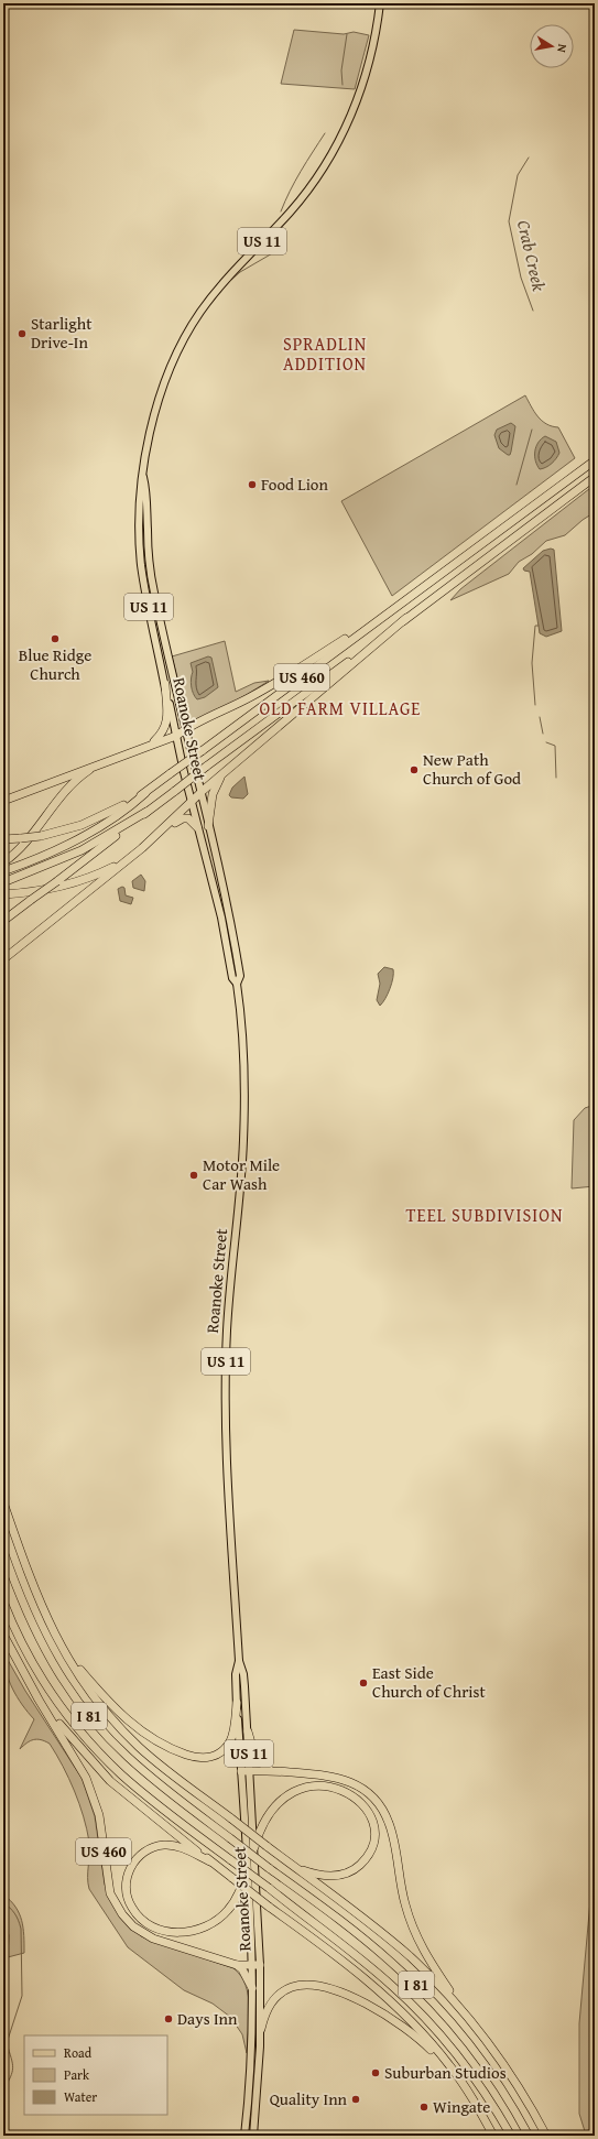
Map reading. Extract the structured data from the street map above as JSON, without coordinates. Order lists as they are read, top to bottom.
{
  "streets": {
    "highway": ["US 460", "I 81"],
    "main road": ["US 11", "Roanoke Street"]
  },
  "districts": ["SPRADLIN ADDITION", "OLD FARM VILLAGE", "TEEL SUBDIVISION"],
  "water": ["Crab Creek"],
  "places": [
    "Starlight Drive-In",
    "Food Lion",
    "Blue Ridge Church",
    "New Path Church of God",
    "Motor Mile Car Wash",
    "East Side Church of Christ",
    "Days Inn",
    "Suburban Studios",
    "Quality Inn",
    "Wingate"
  ],
  "legend": ["Road", "Park", "Water"],
  "north": "right"
}
